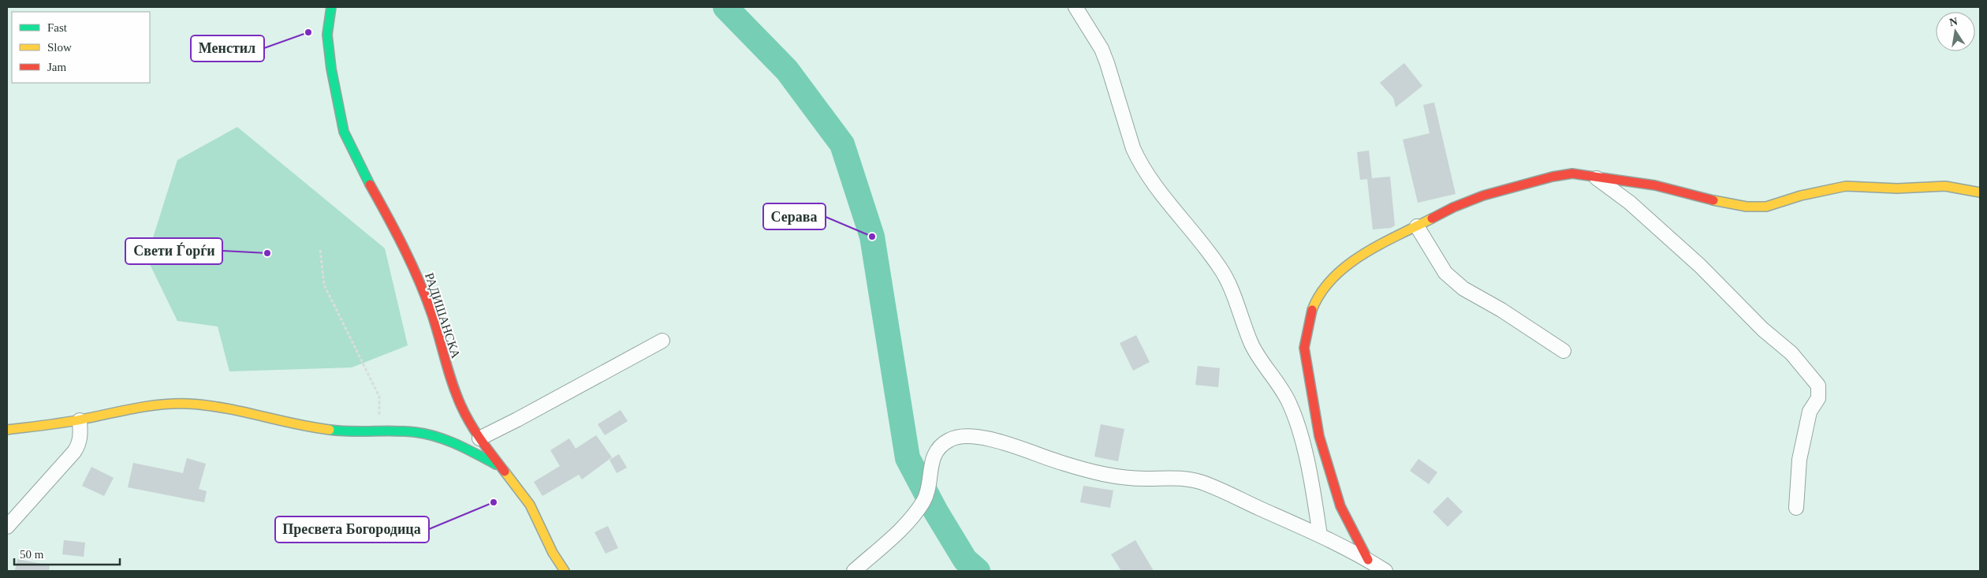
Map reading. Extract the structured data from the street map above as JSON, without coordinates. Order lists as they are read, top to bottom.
{
  "streets": {
    "street": ["РАДИШАНСКА"]
  },
  "places": [
    "Менстил",
    "Серава",
    "Свети Ѓорѓи",
    "Пресвета Богородица"
  ],
  "legend": ["Fast", "Slow", "Jam"],
  "scale_bar": "50 m",
  "north": "top"
}
